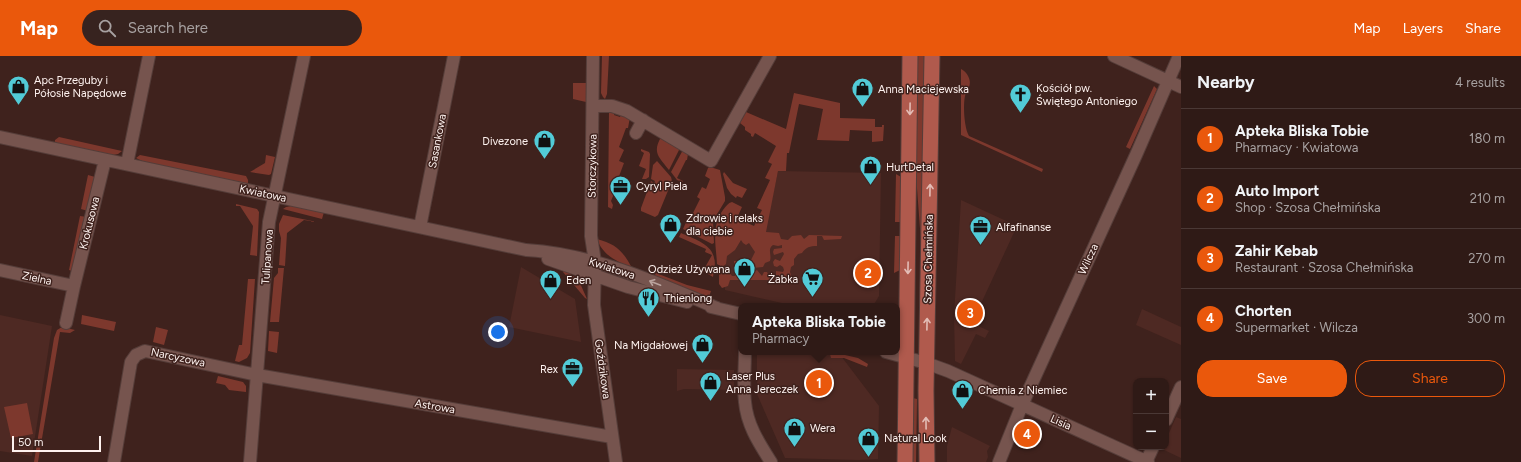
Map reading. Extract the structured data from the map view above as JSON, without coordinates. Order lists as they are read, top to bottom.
{
  "streets": {
    "main road": ["Szosa Chełmińska"],
    "street": [
      "Sasankowa",
      "Storczykowa",
      "Kwiatowa",
      "Krokusowa",
      "Tulipanowa",
      "Wilcza",
      "Zielna",
      "Narcyzowa",
      "Goździkowa",
      "Astrowa",
      "Lisia"
    ]
  },
  "crossings": [
    ["Sasankowa", "Kwiatowa"],
    ["Storczykowa", "Kwiatowa"],
    ["Storczykowa", "Goździkowa"],
    ["Kwiatowa", "Krokusowa"],
    ["Kwiatowa", "Tulipanowa"],
    ["Kwiatowa", "Goździkowa"],
    ["Krokusowa", "Zielna"],
    ["Tulipanowa", "Narcyzowa"],
    ["Tulipanowa", "Astrowa"],
    ["Szosa Chełmińska", "Lisia"],
    ["Wilcza", "Lisia"],
    ["Narcyzowa", "Astrowa"],
    ["Goździkowa", "Astrowa"]
  ],
  "places": {
    "shop": [
      "Apc Przeguby i Półosie Napędowe",
      "Anna Maciejewska",
      "Divezone",
      "HurtDetal",
      "Zdrowie i relaks dla ciebie",
      "Odzież Używana",
      "Eden",
      "Na Migdałowej",
      "Laser Plus Anna Jereczek",
      "Chemia z Niemiec",
      "Wera",
      "Natural Look"
    ],
    "church": ["Kościół pw. Świętego Antoniego"],
    "office": ["Cyryl Piela", "Alfafinanse", "Rex"],
    "supermarket": ["Żabka"],
    "restaurant": ["Thienlong"]
  },
  "scale_bar": "50 m",
  "page": {
    "header": "Map",
    "search": "Search here",
    "nav": ["Map", "Layers", "Share"],
    "heading": ["Nearby", "4 results"],
    "list": [
      {
        "mark": "1",
        "name": "Apteka Bliska Tobie",
        "note": "Pharmacy · Kwiatowa",
        "value": "180 m"
      },
      {
        "mark": "2",
        "name": "Auto Import",
        "note": "Shop · Szosa Chełmińska",
        "value": "210 m"
      },
      {
        "mark": "3",
        "name": "Zahir Kebab",
        "note": "Restaurant · Szosa Chełmińska",
        "value": "270 m"
      },
      {
        "mark": "4",
        "name": "Chorten",
        "note": "Supermarket · Wilcza",
        "value": "300 m"
      }
    ],
    "pins": [
      "2",
      "3",
      "1",
      "4"
    ],
    "popup": ["Apteka Bliska Tobie", "Pharmacy"],
    "buttons": ["Save", "Share"],
    "map_buttons": ["+", "−"],
    "scale": "50 m"
  }
}
